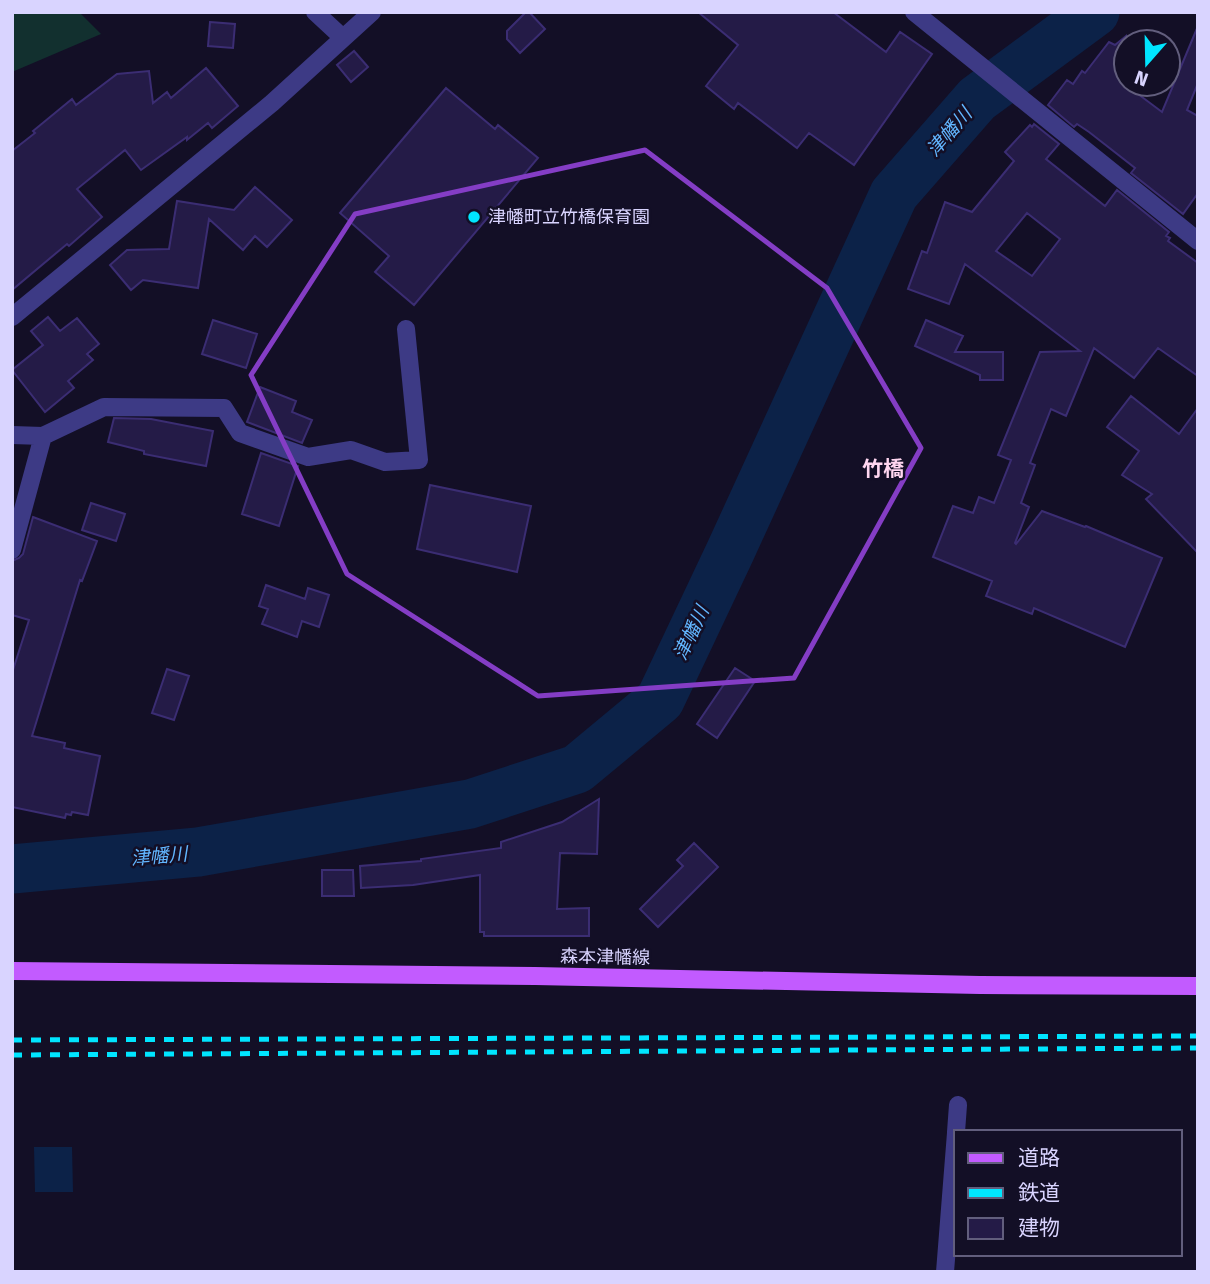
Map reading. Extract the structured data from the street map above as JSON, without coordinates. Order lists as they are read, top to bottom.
{
  "streets": {
    "main road": ["森本津幡線"]
  },
  "districts": ["竹橋"],
  "water": ["津幡川"],
  "places": ["津幡町立竹橋保育園"],
  "legend": ["道路", "鉄道", "建物"],
  "north": "bottom"
}
